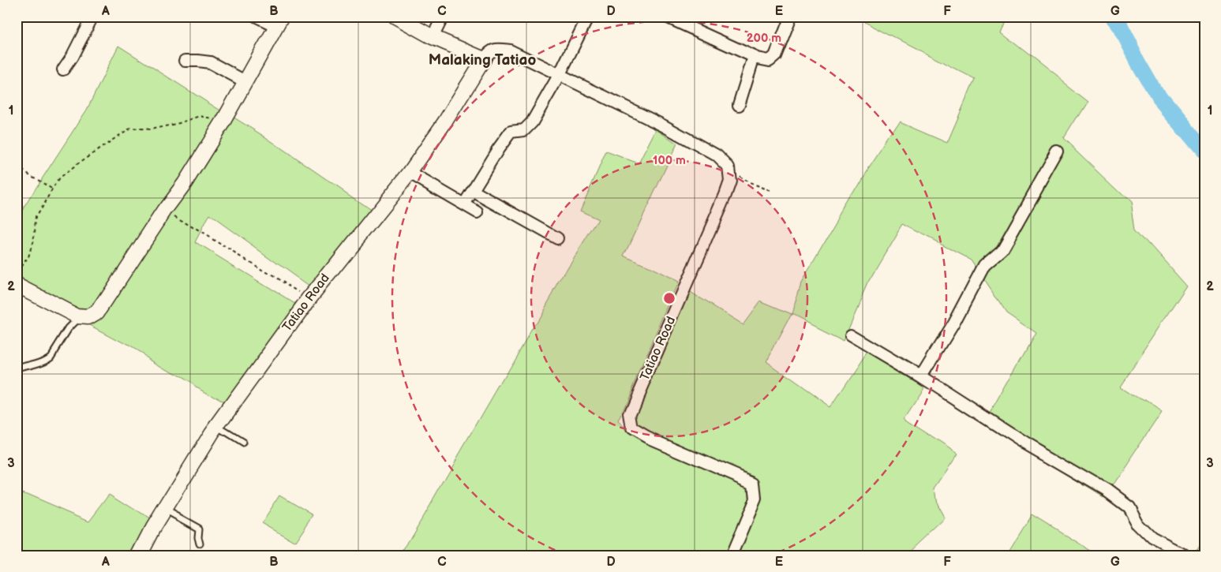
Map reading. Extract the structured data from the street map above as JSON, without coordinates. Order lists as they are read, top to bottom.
{
  "streets": {
    "street": ["Tatiao Road"]
  },
  "districts": ["Malaking Tatiao"],
  "grid": {
    "columns": [
      "A",
      "B",
      "C",
      "D",
      "E",
      "F",
      "G"
    ],
    "rows": ["1", "2", "3"]
  },
  "rings": ["200 m", "100 m"]
}
